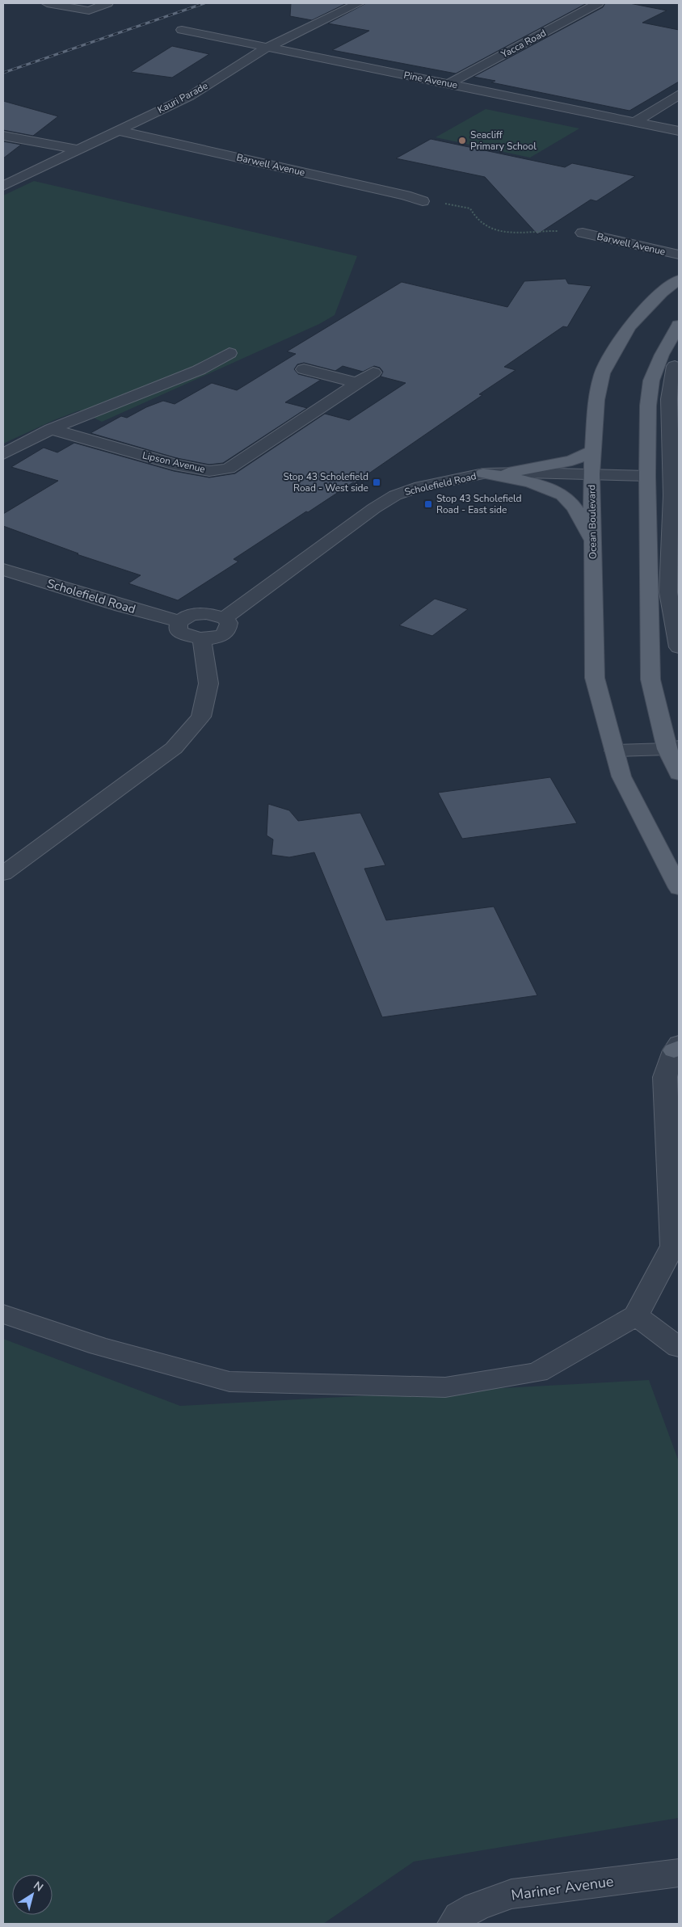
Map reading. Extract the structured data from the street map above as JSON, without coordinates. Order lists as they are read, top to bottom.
{
  "streets": {
    "main road": ["Ocean Boulevard"],
    "street": [
      "Yacca Road",
      "Pine Avenue",
      "Kauri Parade",
      "Barwell Avenue",
      "Lipson Avenue",
      "Scholefield Road",
      "Mariner Avenue"
    ]
  },
  "crossings": [
    ["Yacca Road", "Pine Avenue"],
    ["Pine Avenue", "Kauri Parade"],
    ["Kauri Parade", "Barwell Avenue"],
    ["Scholefield Road", "Ocean Boulevard"]
  ],
  "places": {
    "other": ["Seacliff Primary School"],
    "transit": ["Stop 43 Scholefield Road - West side", "Stop 43 Scholefield Road - East side"]
  },
  "north": "top right"
}
